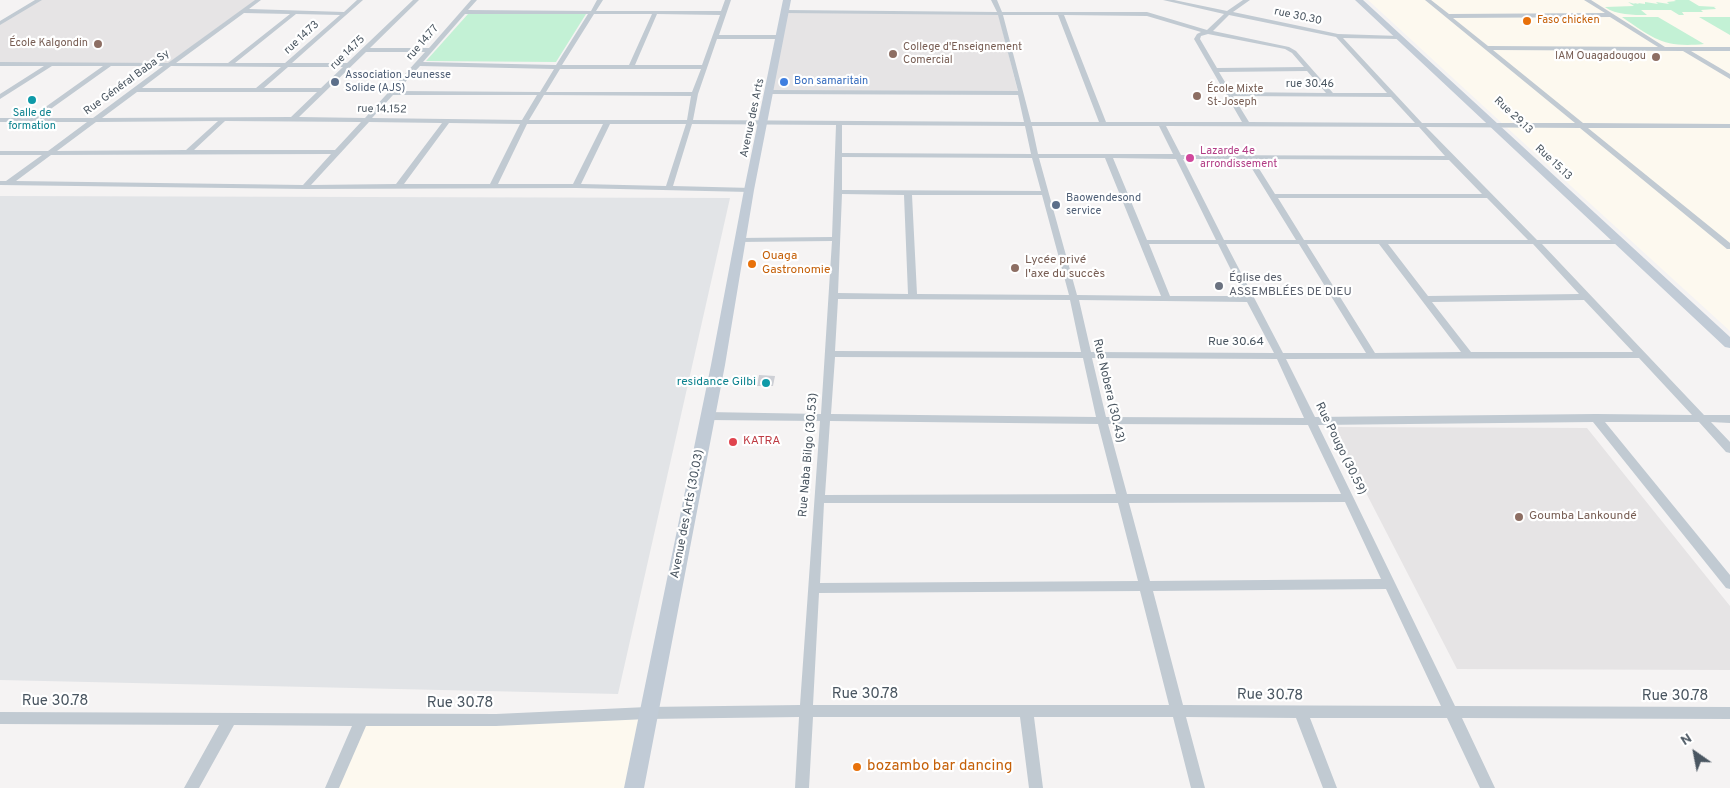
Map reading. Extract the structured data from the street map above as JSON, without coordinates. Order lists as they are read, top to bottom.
{
  "streets": {
    "main road": [
      "Rue 29.13",
      "Avenue des Arts",
      "Rue 15.13",
      "Avenue des Arts (30.03)"
    ],
    "street": [
      "rue 30.30",
      "rue 14.73",
      "rue 14.77",
      "rue 14.75",
      "Rue Général Baba Sy",
      "rue 30.46",
      "rue 14.152",
      "Rue 30.64",
      "Rue Nobera (30.43)",
      "Rue Pougo (30.59)",
      "Rue Naba Bilgo (30.53)",
      "Rue 30.78"
    ]
  },
  "crossings": [
    ["rue 30.30", "Rue 15.13"],
    ["rue 14.77", "rue 14.152"],
    ["rue 14.75", "rue 14.152"],
    ["Rue Général Baba Sy", "rue 14.152"],
    ["rue 14.152", "Rue 29.13"],
    ["rue 14.152", "Avenue des Arts"],
    ["rue 14.152", "Rue 15.13"],
    ["rue 14.152", "Rue Nobera (30.43)"],
    ["rue 14.152", "Rue Pougo (30.59)"],
    ["rue 14.152", "Rue Naba Bilgo (30.53)"],
    ["Avenue des Arts", "Avenue des Arts (30.03)"],
    ["Rue 30.64", "Rue Nobera (30.43)"],
    ["Rue 30.64", "Rue Pougo (30.59)"],
    ["Rue 30.64", "Rue Naba Bilgo (30.53)"],
    ["Rue Nobera (30.43)", "Rue 30.78"],
    ["Rue Pougo (30.59)", "Rue 30.78"],
    ["Rue Naba Bilgo (30.53)", "Rue 30.78"],
    ["Avenue des Arts (30.03)", "Rue 30.78"]
  ],
  "places": [
    "Faso chicken",
    "École Kalgondin",
    "College d'Enseignement Comercial",
    "IAM Ouagadougou",
    "Association Jeunesse Solide (AJS)",
    "Bon samaritain",
    "École Mixte St-Joseph",
    "Salle de formation",
    "Lazarde 4e arrondissement",
    "Baowendesond service",
    "Ouaga Gastronomie",
    "Lycée privé l'axe du succès",
    "Église des ASSEMBLÉES DE DIEU",
    "residance Gilbi",
    "KATRA",
    "Goumba Lankoundé",
    "bozambo bar dancing"
  ],
  "north": "top left"
}
